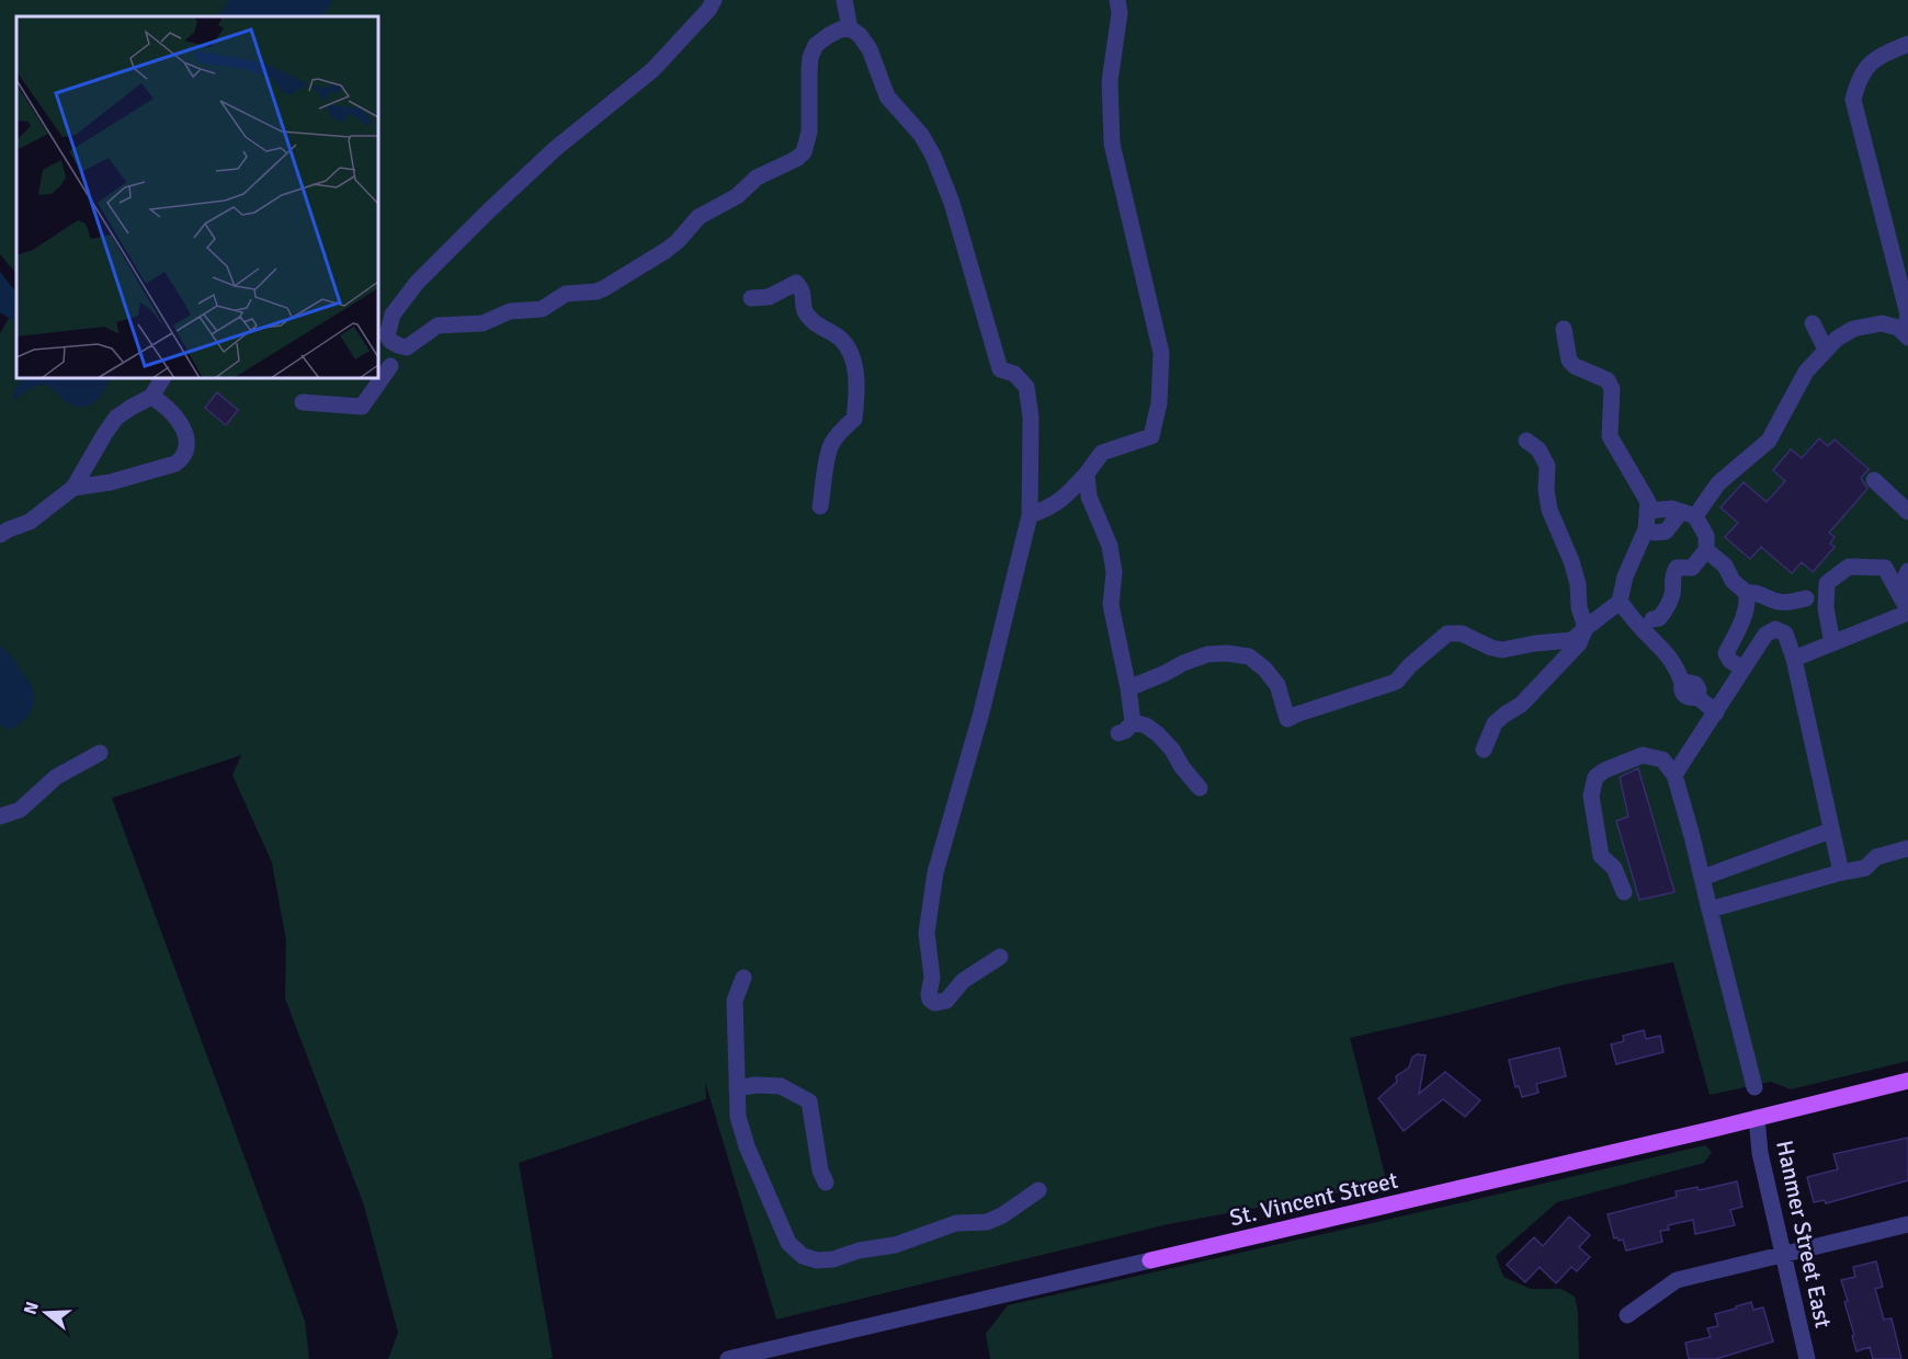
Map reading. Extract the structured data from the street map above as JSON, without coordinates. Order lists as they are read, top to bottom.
{
  "streets": {
    "main road": ["St. Vincent Street"],
    "street": ["Hanmer Street East"]
  },
  "crossings": [
    ["St. Vincent Street", "Hanmer Street East"]
  ],
  "north": "left"
}
